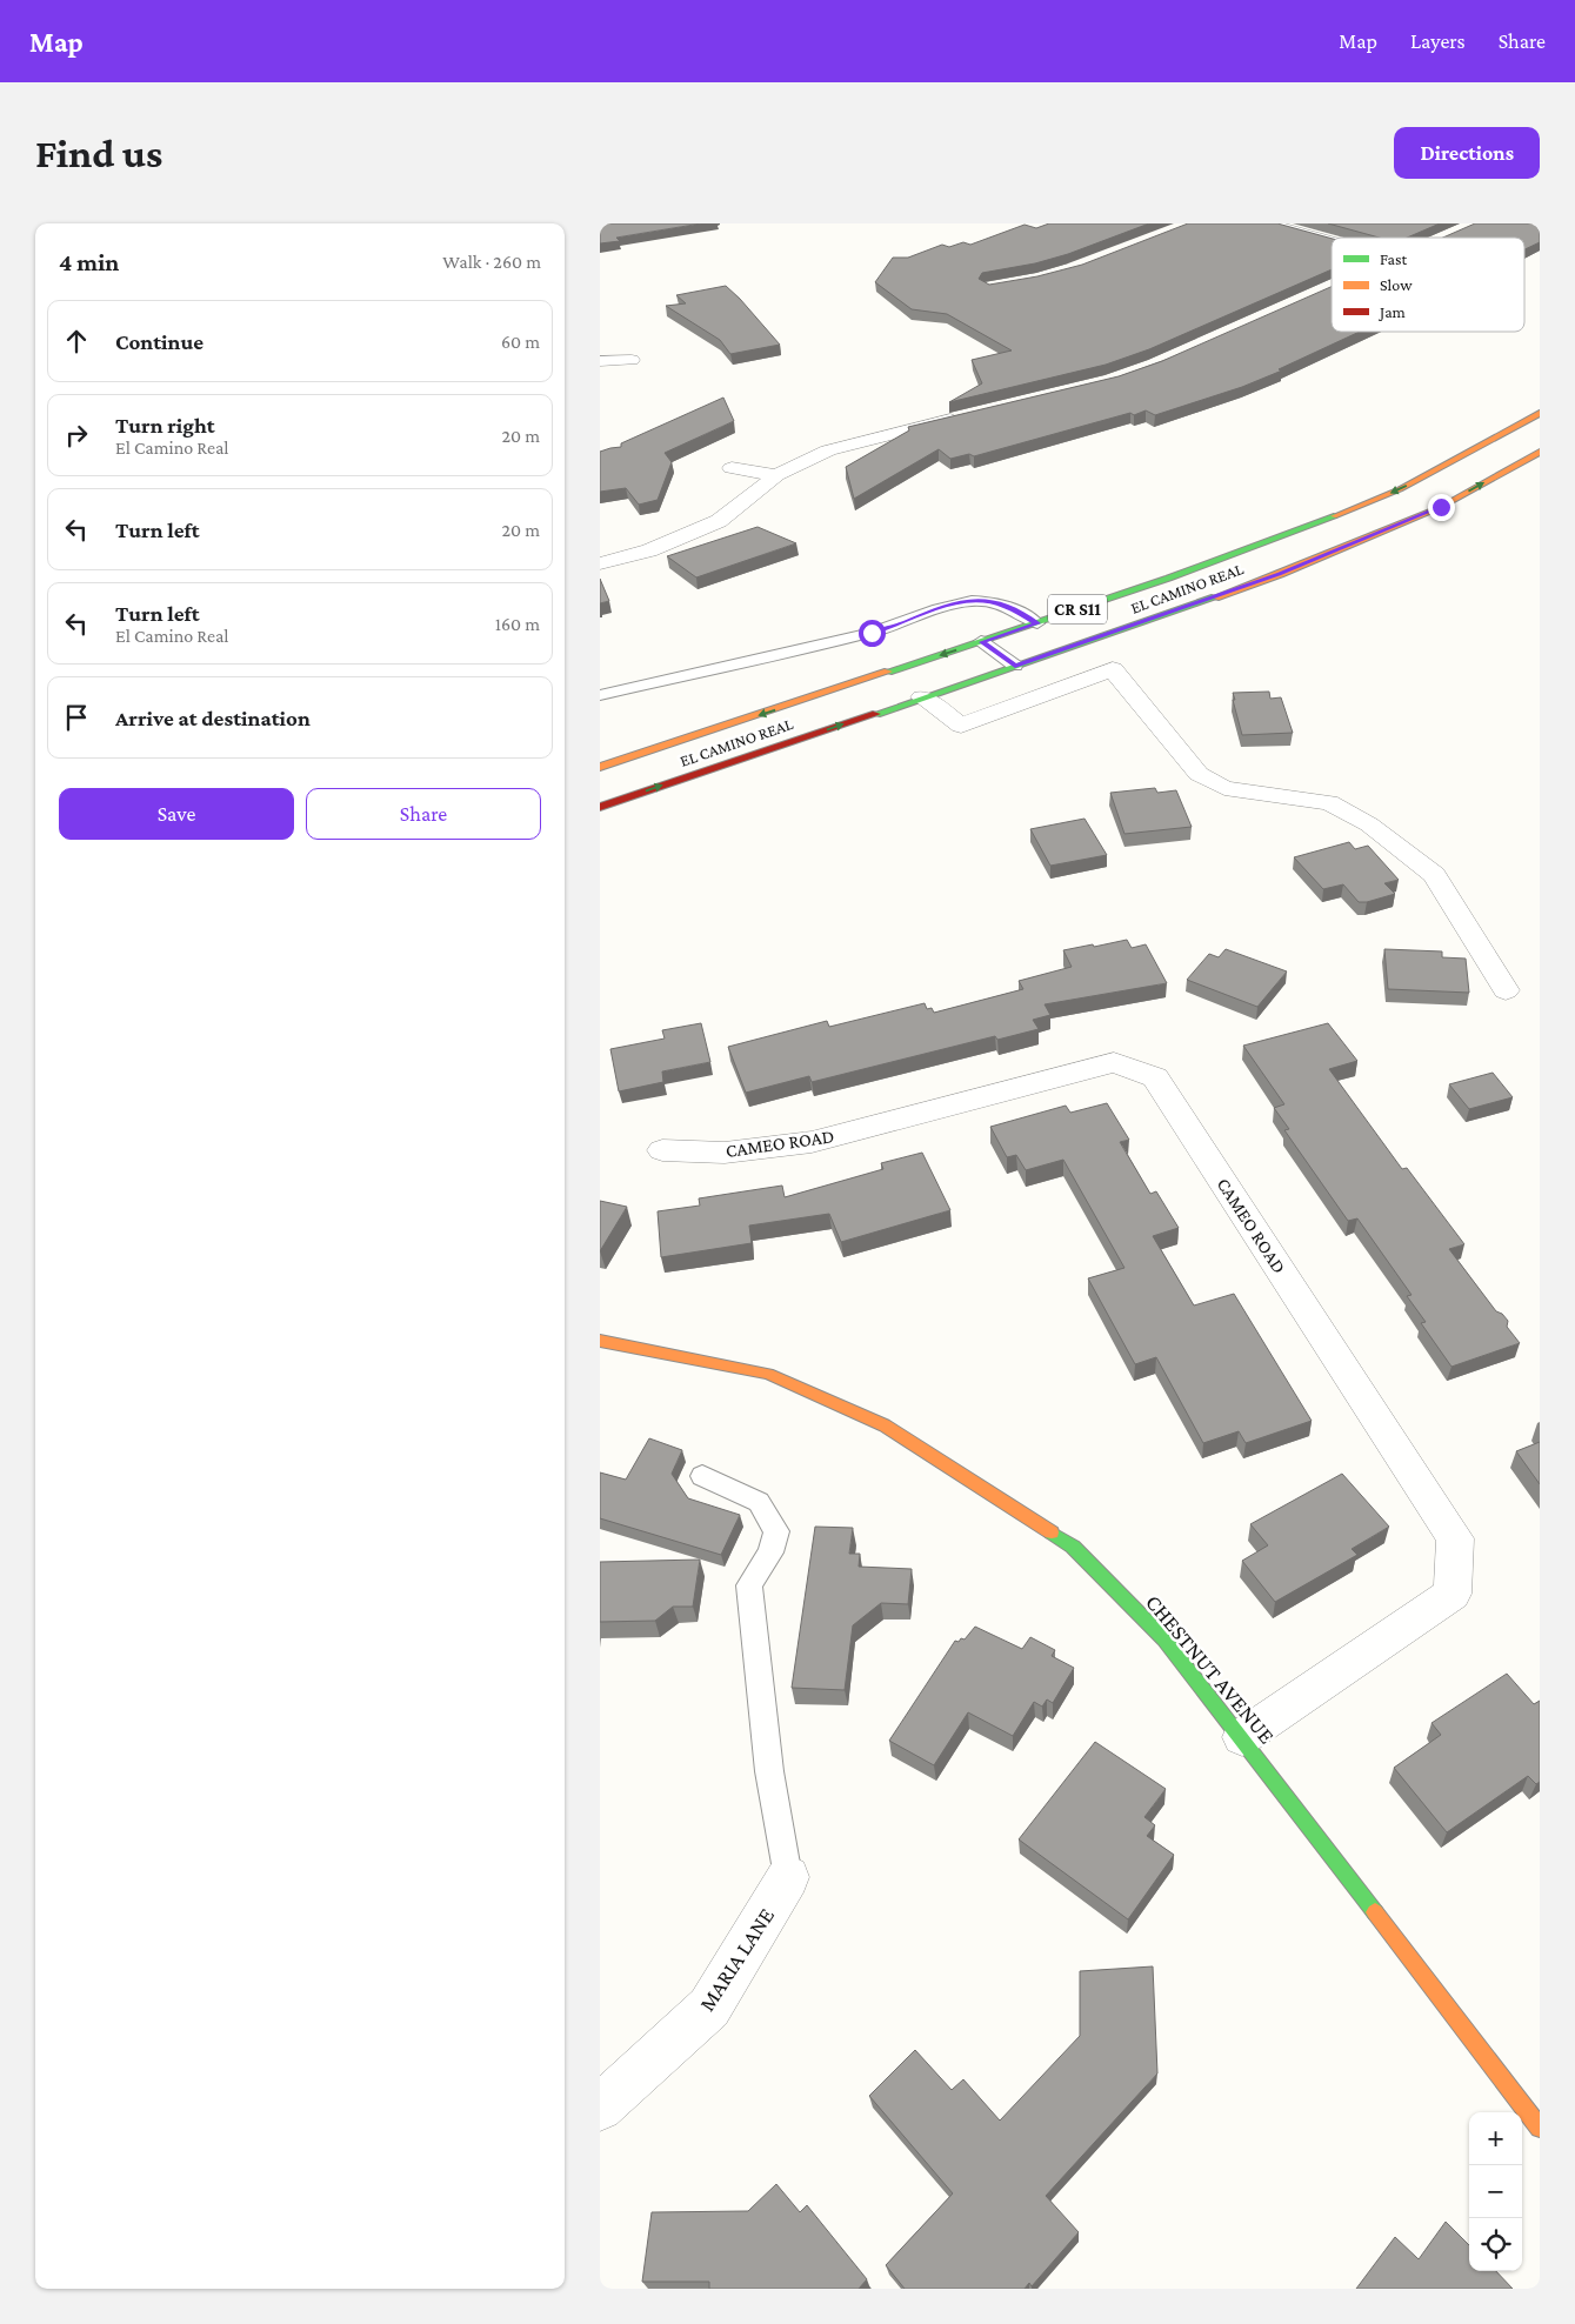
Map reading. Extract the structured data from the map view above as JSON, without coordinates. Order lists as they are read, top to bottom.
{
  "streets": {
    "main road": ["EL CAMINO REAL", "CR S11", "CHESTNUT AVENUE"],
    "street": ["CAMEO ROAD", "MARIA LANE"]
  },
  "crossings": [
    ["CAMEO ROAD", "CHESTNUT AVENUE"]
  ],
  "legend": ["Fast", "Slow", "Jam"],
  "page": {
    "header": "Map",
    "nav": ["Map", "Layers", "Share"],
    "buttons": [
      "Directions",
      ["Save", "Share"]
    ],
    "title": "Find us",
    "heading": ["4 min", "Walk · 260 m"],
    "list": [
      ["Continue", "60 m"],
      ["Turn right", "El Camino Real", "20 m"],
      ["Turn left", "20 m"],
      ["Turn left", "El Camino Real", "160 m"],
      "Arrive at destination"
    ],
    "map_buttons": ["+", "−"]
  }
}
